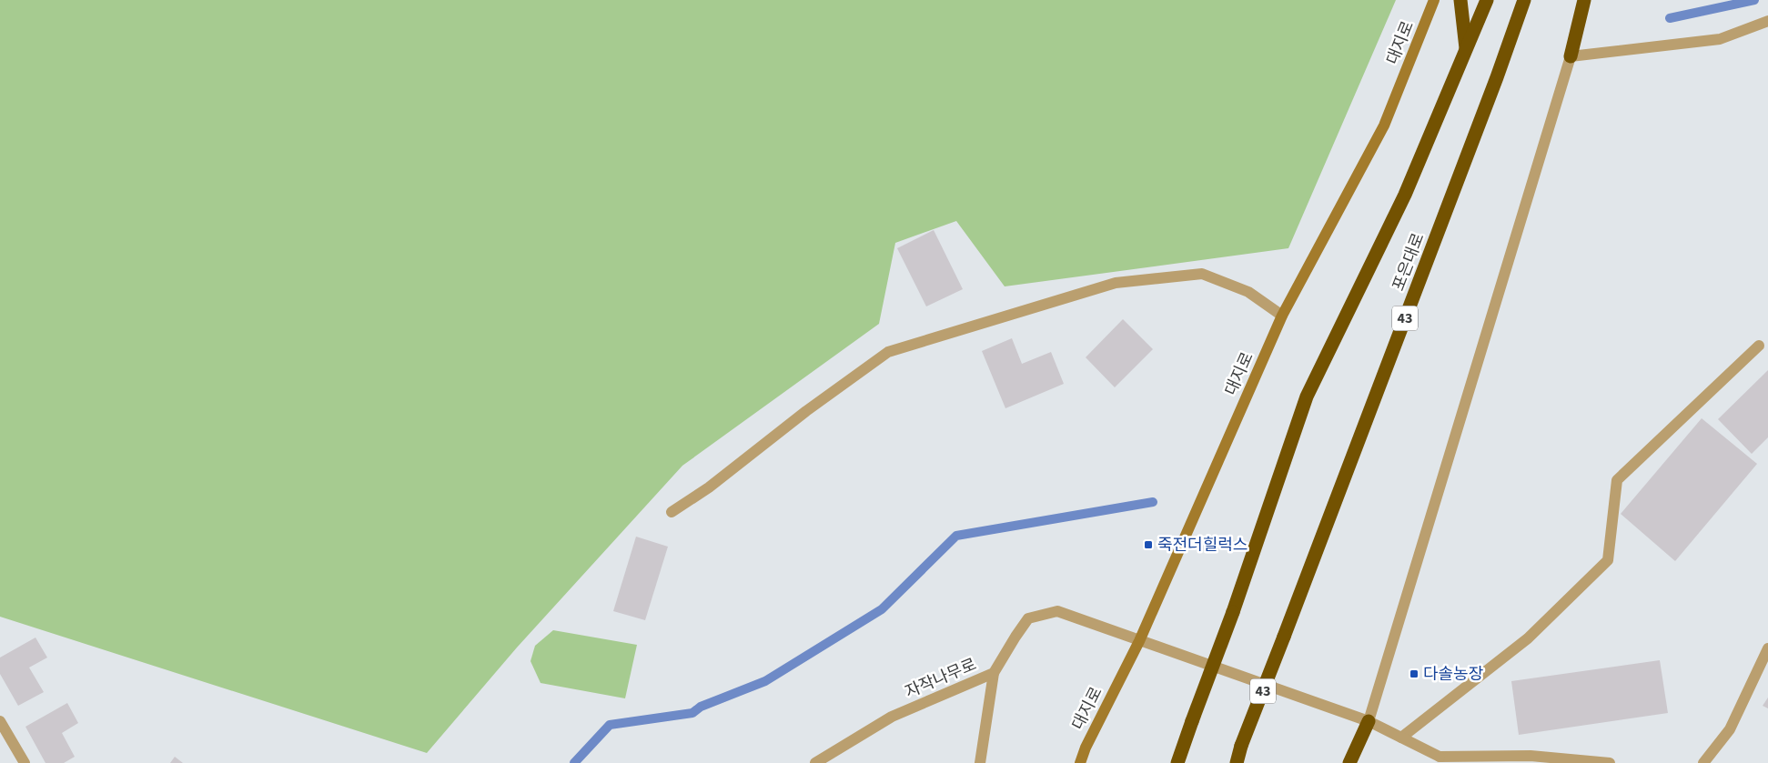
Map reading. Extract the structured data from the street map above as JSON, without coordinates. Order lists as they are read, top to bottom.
{
  "streets": {
    "highway": ["포은대로", "43"],
    "main road": ["대지로"],
    "street": ["자작나무로"]
  },
  "crossings": [
    ["대지로", "자작나무로"]
  ],
  "places": {
    "transit": ["죽전더힐럭스", "다솔농장"]
  }
}
